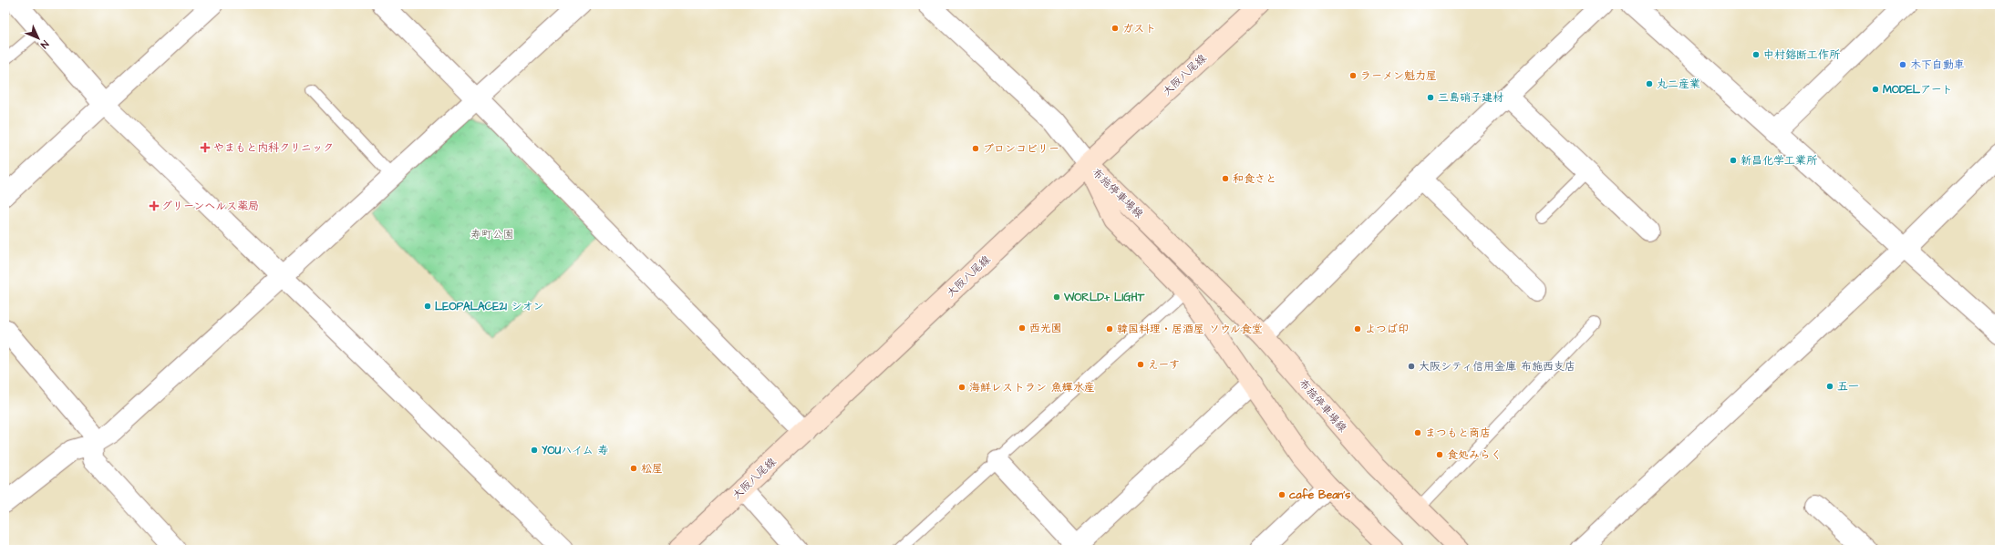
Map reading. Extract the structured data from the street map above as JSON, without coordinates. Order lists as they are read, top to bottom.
{
  "streets": {
    "main road": ["大阪八尾線", "布施停車場線"]
  },
  "crossings": [
    ["大阪八尾線", "布施停車場線"]
  ],
  "parks": ["寿町公園"],
  "places": {
    "other": [
      "ガスト",
      "中村鎔断工作所",
      "木下自動車",
      "ラーメン魁力屋",
      "丸二産業",
      "MODELアート",
      "三島硝子建材",
      "ブロンコビリー",
      "新昌化学工業所",
      "和食さと",
      "WORLD+ LIGHT",
      "LEOPALACE21 シオン",
      "西光園",
      "韓国料理・居酒屋 ソウル食堂",
      "よつば印",
      "えーす",
      "大阪シティ信用金庫 布施西支店",
      "五一",
      "海鮮レストラン 魚輝水産",
      "まつもと商店",
      "YOUハイム 寿",
      "食処みらく",
      "松屋",
      "cafe Bean's"
    ],
    "health": ["やまもと内科クリニック", "グリーンヘルス薬局"]
  },
  "north": "bottom right"
}
